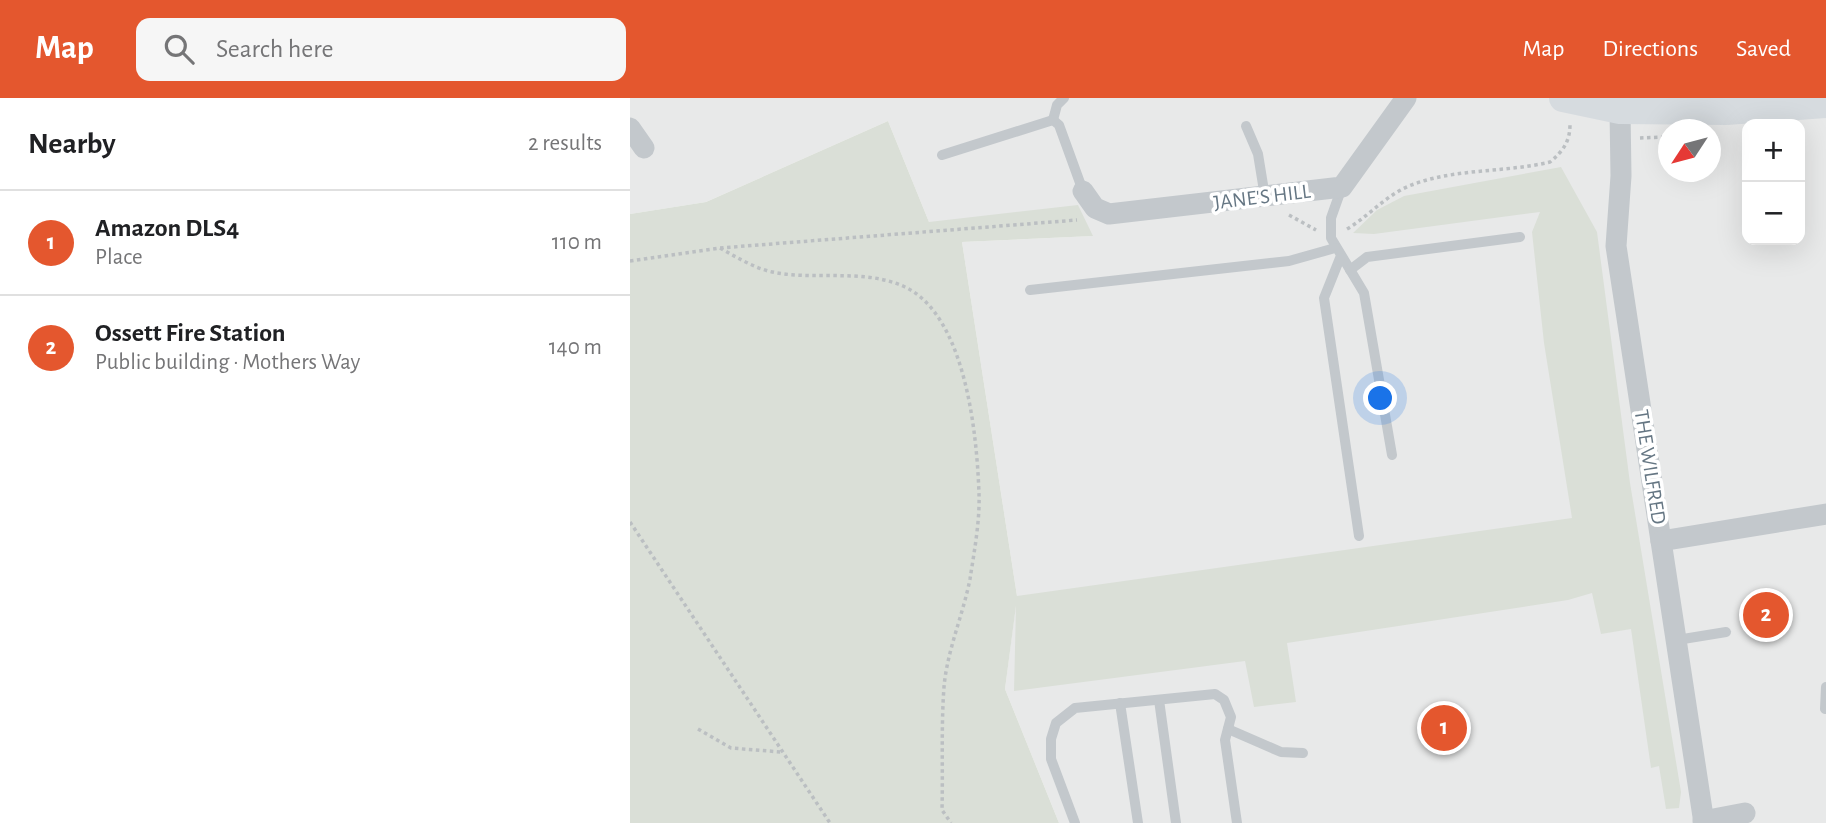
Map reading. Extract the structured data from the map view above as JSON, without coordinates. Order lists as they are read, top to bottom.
{
  "streets": {
    "street": ["JANE'S HILL", "THE WILFRED"]
  },
  "north": "bottom left",
  "page": {
    "header": "Map",
    "search": "Search here",
    "nav": ["Map", "Directions", "Saved"],
    "heading": ["Nearby", "2 results"],
    "map_buttons": ["+", "−"],
    "list": [
      {
        "mark": "1",
        "name": "Amazon DLS4",
        "note": "Place",
        "value": "110 m"
      },
      {
        "mark": "2",
        "name": "Ossett Fire Station",
        "note": "Public building · Mothers Way",
        "value": "140 m"
      }
    ],
    "pins": ["2", "1"]
  }
}
